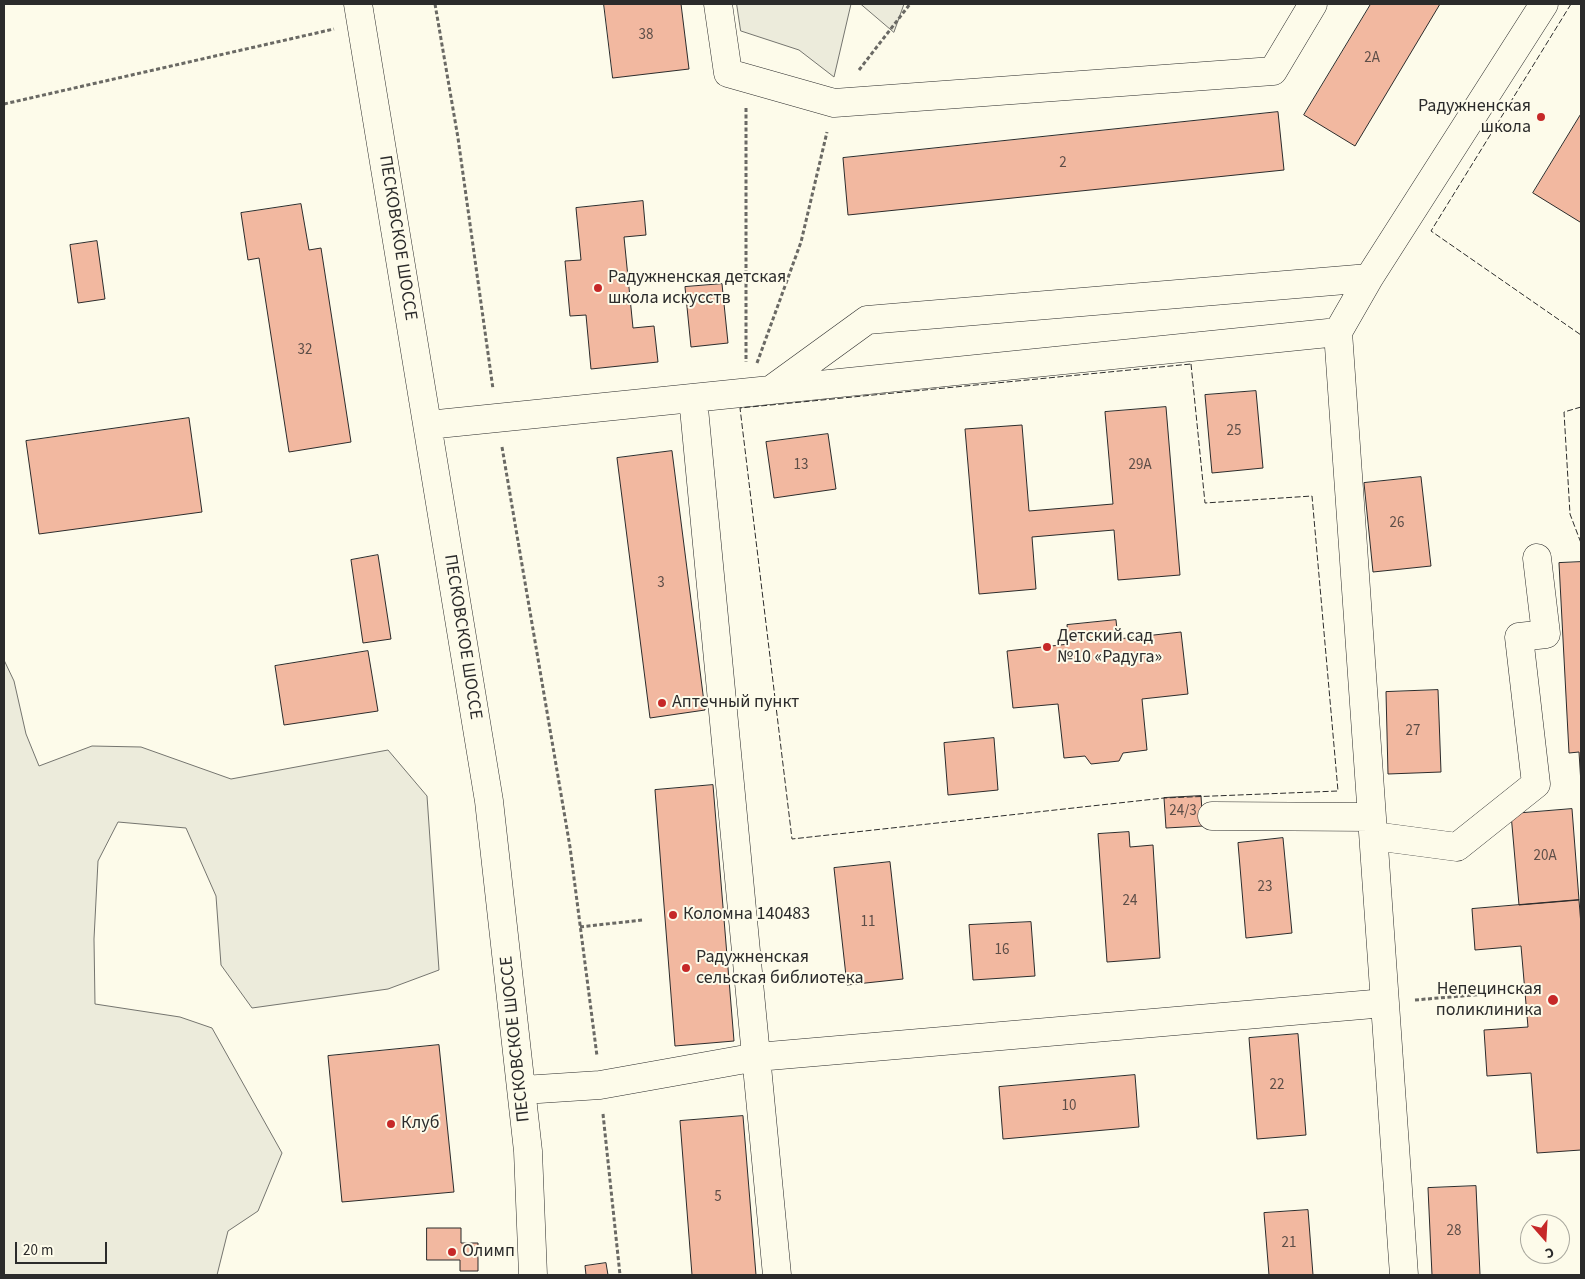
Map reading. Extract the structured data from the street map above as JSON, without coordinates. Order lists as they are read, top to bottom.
{
  "streets": {
    "street": ["ПЕСКОВСКОЕ ШОССЕ"]
  },
  "places": [
    "Радужненская школа",
    "Радужненская детская школа искусств",
    "Детский сад №10 «Радуга»",
    "Аптечный пункт",
    "Коломна 140483",
    "Радужненская сельская библиотека",
    "Непецинская поликлиника",
    "Клуб",
    "Олимп"
  ],
  "house_numbers": [
    "38",
    "2А",
    "2",
    "32",
    "25",
    "13",
    "29А",
    "26",
    "3",
    "27",
    "24/3",
    "20А",
    "23",
    "24",
    "11",
    "16",
    "22",
    "10",
    "5",
    "28",
    "21"
  ],
  "scale_bar": "20 m",
  "north": "bottom"
}
